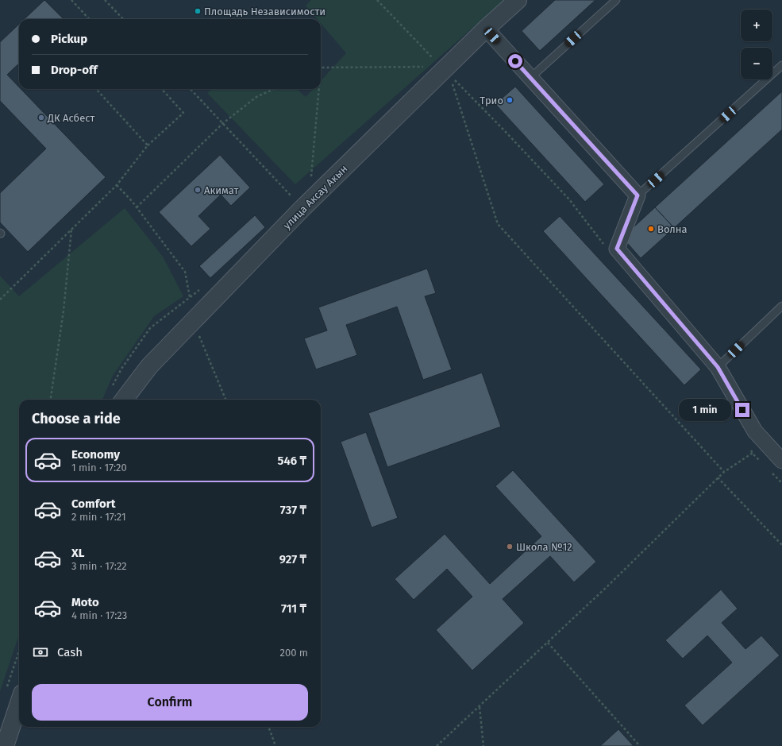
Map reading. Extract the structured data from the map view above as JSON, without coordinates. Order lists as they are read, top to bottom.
{
  "streets": {
    "street": ["улица Аксау Акын"]
  },
  "places": [
    "Площадь Независимости",
    "Трио",
    "ДК Асбест",
    "Акимат",
    "Волна",
    "Школа №12"
  ],
  "page": {
    "map_buttons": ["+", "−"],
    "banner": ["Pickup", "Drop-off"],
    "bubble": "1 min",
    "heading": "Choose a ride",
    "list": [
      {
        "name": "Economy",
        "note": "1 min · 17:20",
        "value": "546 ₸"
      },
      {
        "name": "Comfort",
        "note": "2 min · 17:21",
        "value": "737 ₸"
      },
      {
        "name": "XL",
        "note": "3 min · 17:22",
        "value": "927 ₸"
      },
      {
        "name": "Moto",
        "note": "4 min · 17:23",
        "value": "711 ₸"
      }
    ],
    "pay": ["Cash", "200 m"],
    "buttons": "Confirm"
  }
}
